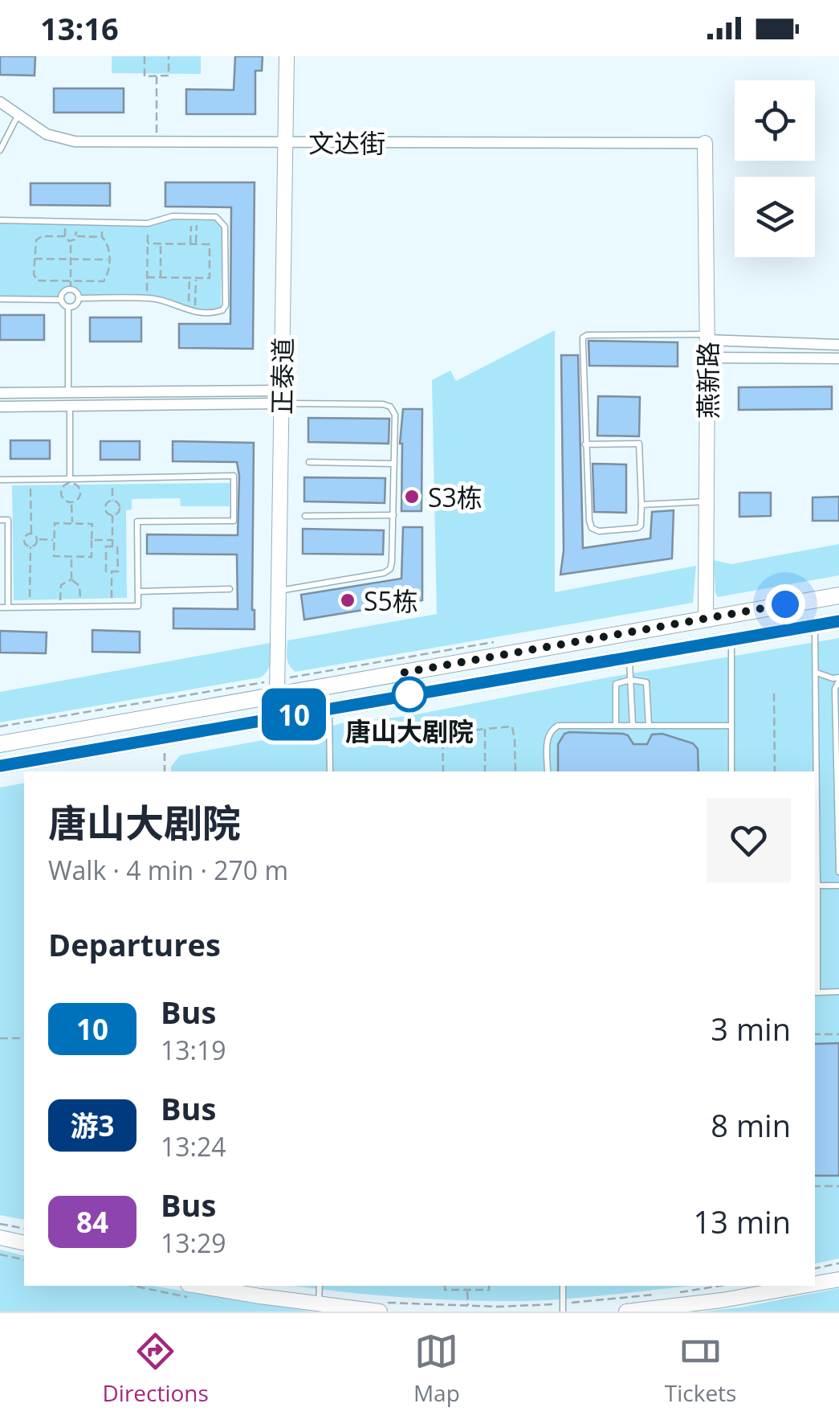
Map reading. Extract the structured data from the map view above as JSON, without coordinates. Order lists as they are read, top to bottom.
{
  "streets": {
    "street": ["文达街", "正泰道", "燕新路"]
  },
  "crossings": [
    ["文达街", "正泰道"],
    ["文达街", "燕新路"]
  ],
  "places": ["S3栋", "S5栋", "唐山大剧院"],
  "lines": ["bus line 10"],
  "page": {
    "status": "13:16",
    "on_map": "10",
    "heading": [
      ["唐山大剧院", "Walk · 4 min · 270 m"],
      "Departures"
    ],
    "list": [
      {
        "mark": "10",
        "name": "Bus",
        "note": "13:19",
        "value": "3 min"
      },
      {
        "mark": "游3",
        "name": "Bus",
        "note": "13:24",
        "value": "8 min"
      },
      {
        "mark": "84",
        "name": "Bus",
        "note": "13:29",
        "value": "13 min"
      }
    ],
    "tabs": ["Directions", "Map", "Tickets"]
  }
}
